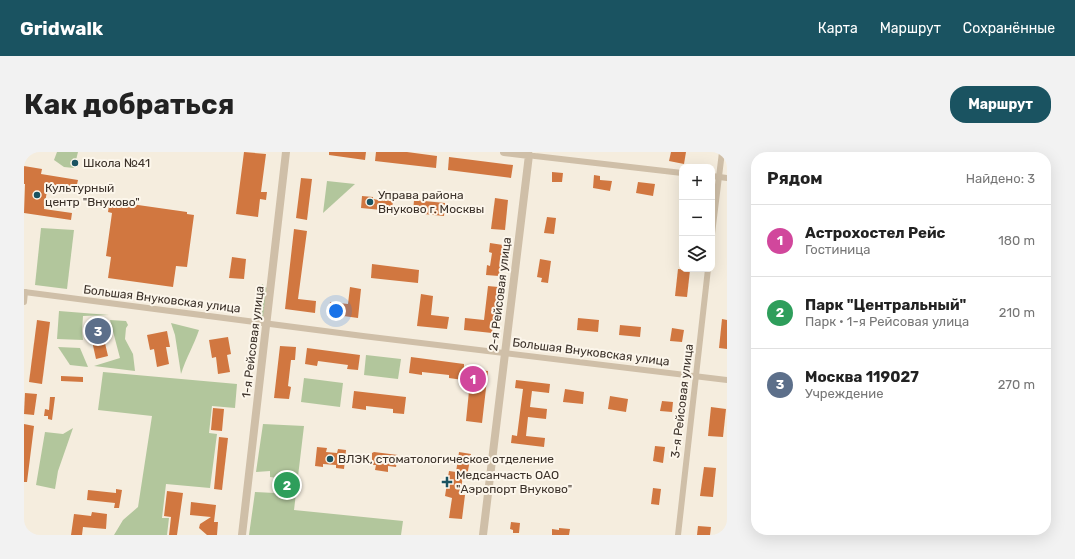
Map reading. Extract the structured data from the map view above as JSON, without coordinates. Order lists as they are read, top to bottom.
{
  "streets": {
    "street": [
      "2-я Рейсовая улица",
      "Большая Внуковская улица",
      "1-я Рейсовая улица",
      "3-я Рейсовая улица"
    ]
  },
  "crossings": [
    ["2-я Рейсовая улица", "Большая Внуковская улица"],
    ["Большая Внуковская улица", "1-я Рейсовая улица"],
    ["Большая Внуковская улица", "3-я Рейсовая улица"]
  ],
  "places": {
    "other": [
      "Школа №41",
      "Культурный центр \"Внуково\"",
      "Управа района Внуково г. Москвы",
      "ВЛЭК, стоматологическое отделение"
    ],
    "health": ["Медсанчасть ОАО \"Аэропорт Внуково\""]
  },
  "page": {
    "header": "Gridwalk",
    "nav": ["Карта", "Маршрут", "Сохранённые"],
    "buttons": "Маршрут",
    "title": "Как добраться",
    "heading": ["Рядом", "Найдено: 3"],
    "map_buttons": ["+", "−"],
    "list": [
      {
        "mark": "1",
        "name": "Астрохостел Рейс",
        "note": "Гостиница",
        "value": "180 m"
      },
      {
        "mark": "2",
        "name": "Парк \"Центральный\"",
        "note": "Парк · 1-я Рейсовая улица",
        "value": "210 m"
      },
      {
        "mark": "3",
        "name": "Москва 119027",
        "note": "Учреждение",
        "value": "270 m"
      }
    ],
    "pins": ["3", "1", "2"]
  }
}
